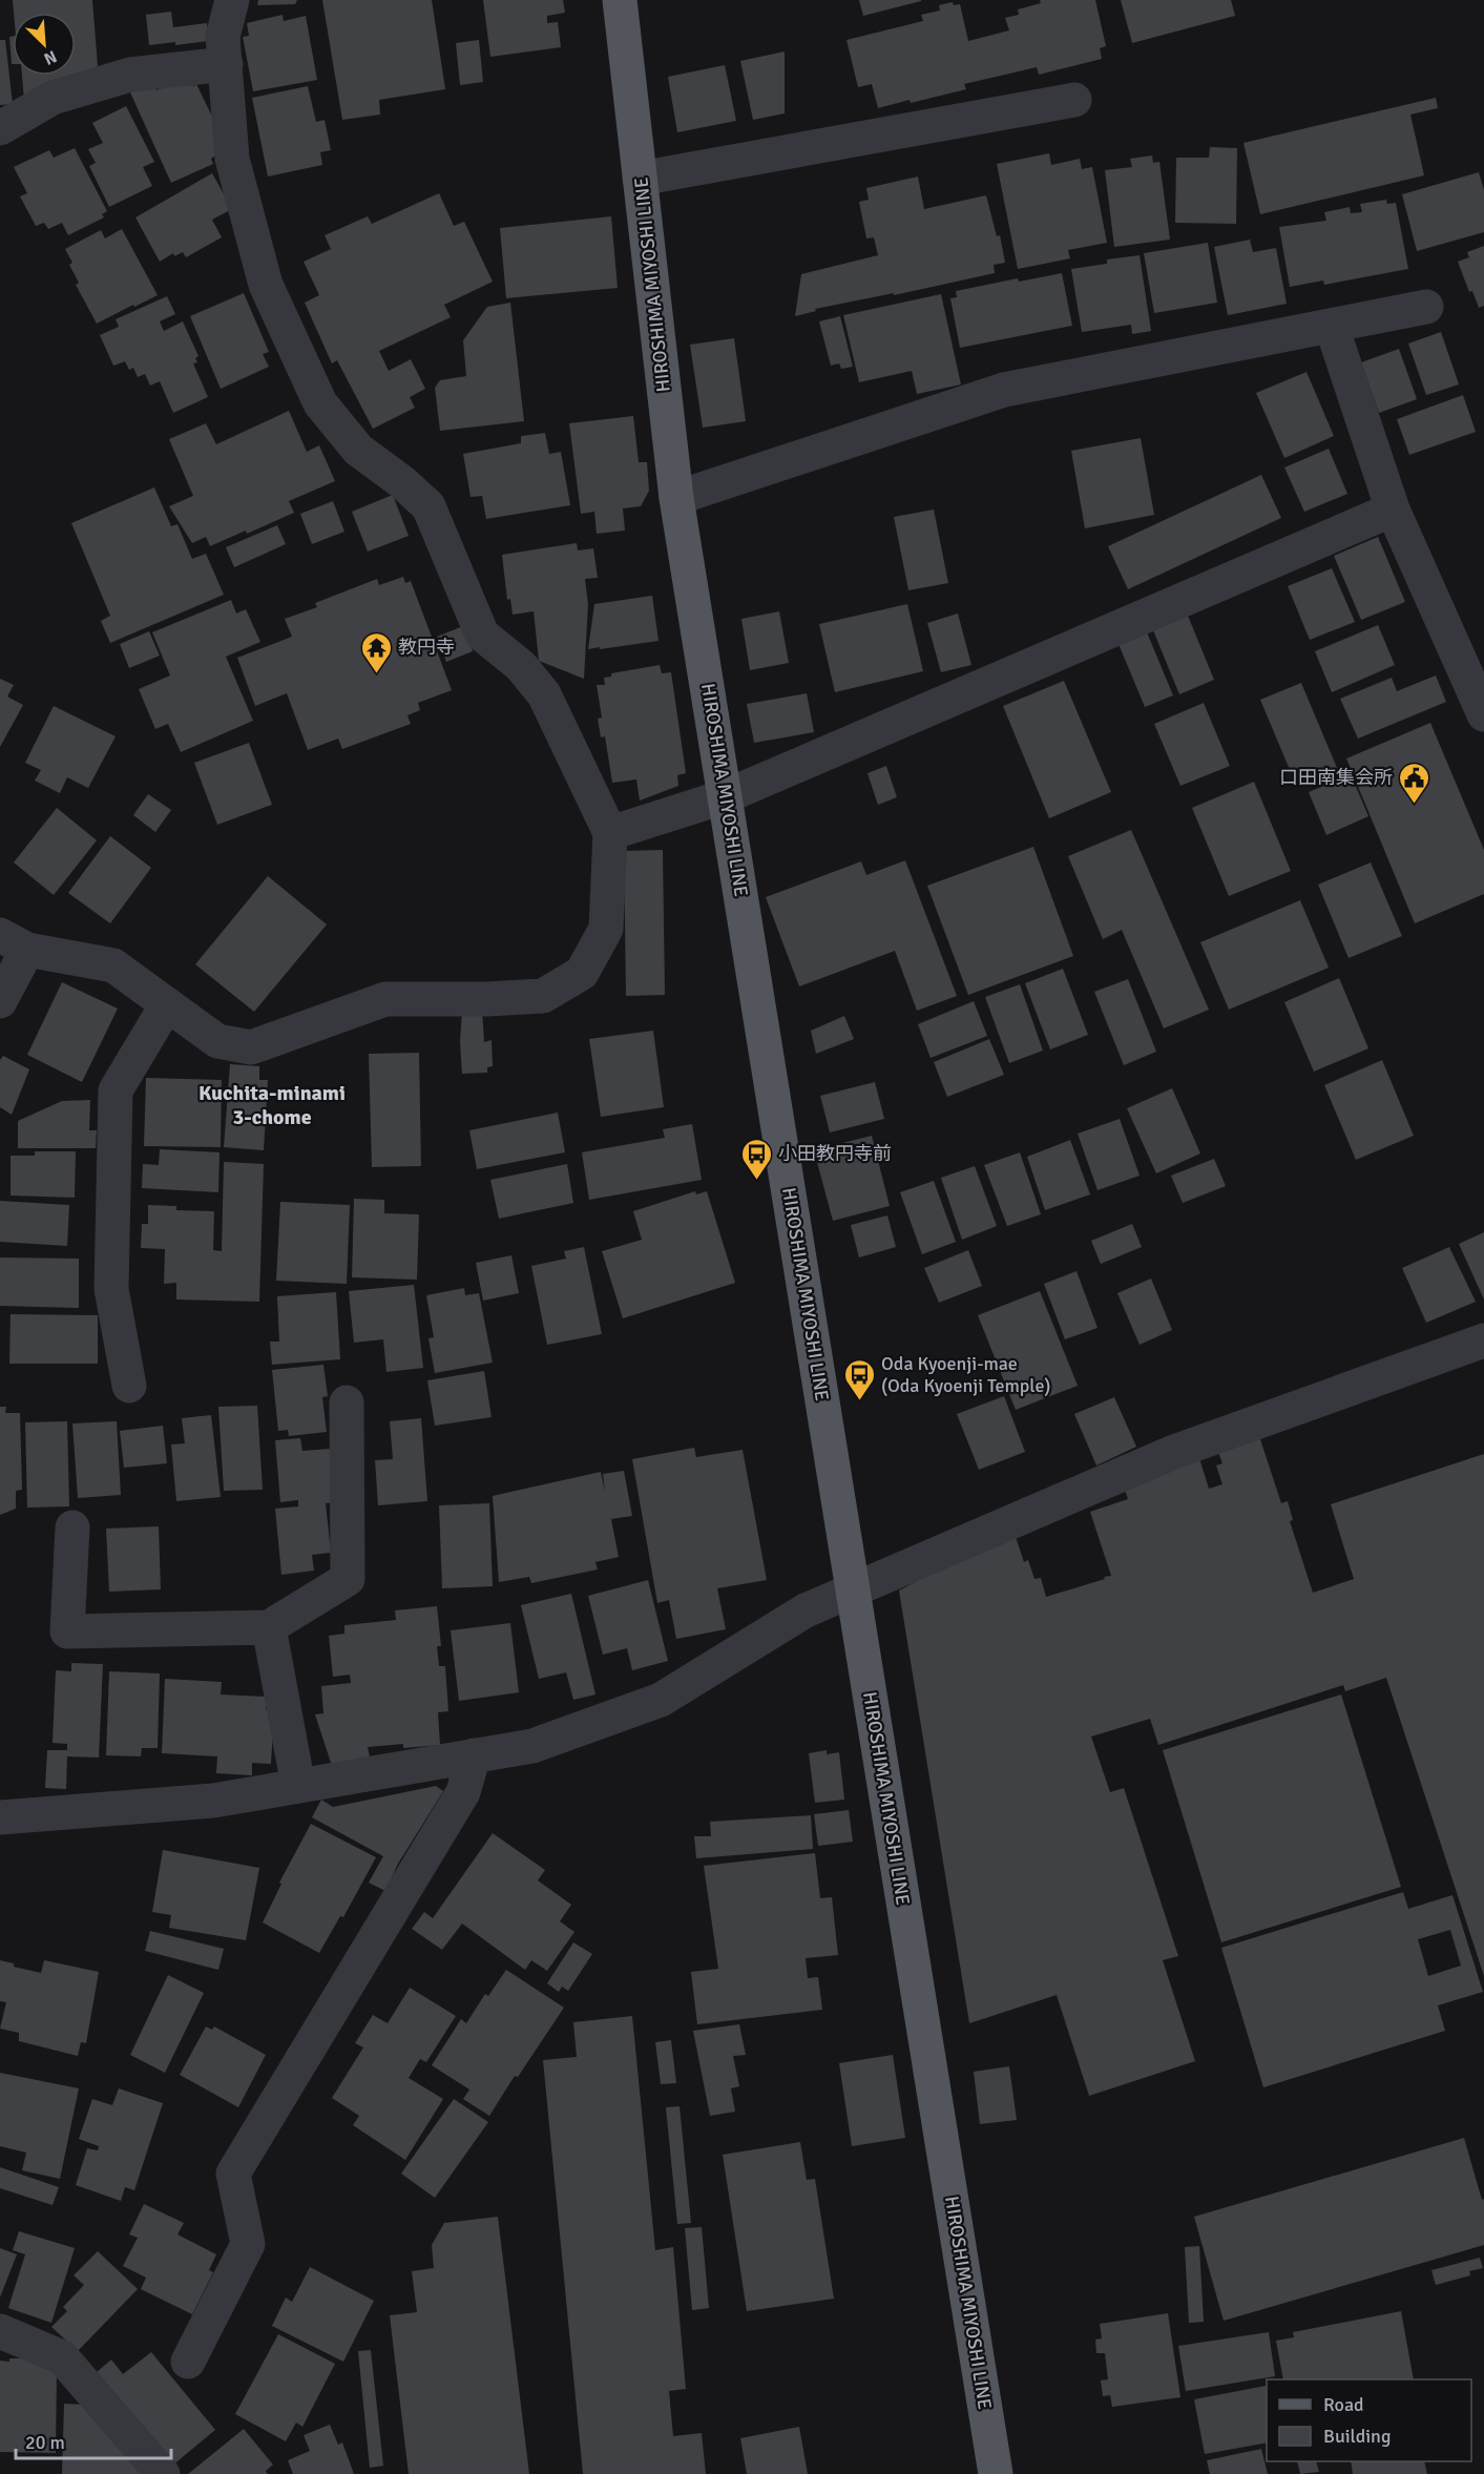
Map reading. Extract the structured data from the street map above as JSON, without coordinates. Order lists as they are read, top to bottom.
{
  "streets": {
    "main road": ["HIROSHIMA MIYOSHI LINE"]
  },
  "districts": ["Kuchita-minami 3-chome"],
  "places": {
    "temple": ["教円寺"],
    "public building": ["口田南集会所"],
    "bus stop": ["小田教円寺前", "Oda Kyoenji-mae (Oda Kyoenji Temple)"]
  },
  "legend": ["Road", "Building"],
  "scale_bar": "20 m",
  "north": "bottom right"
}
